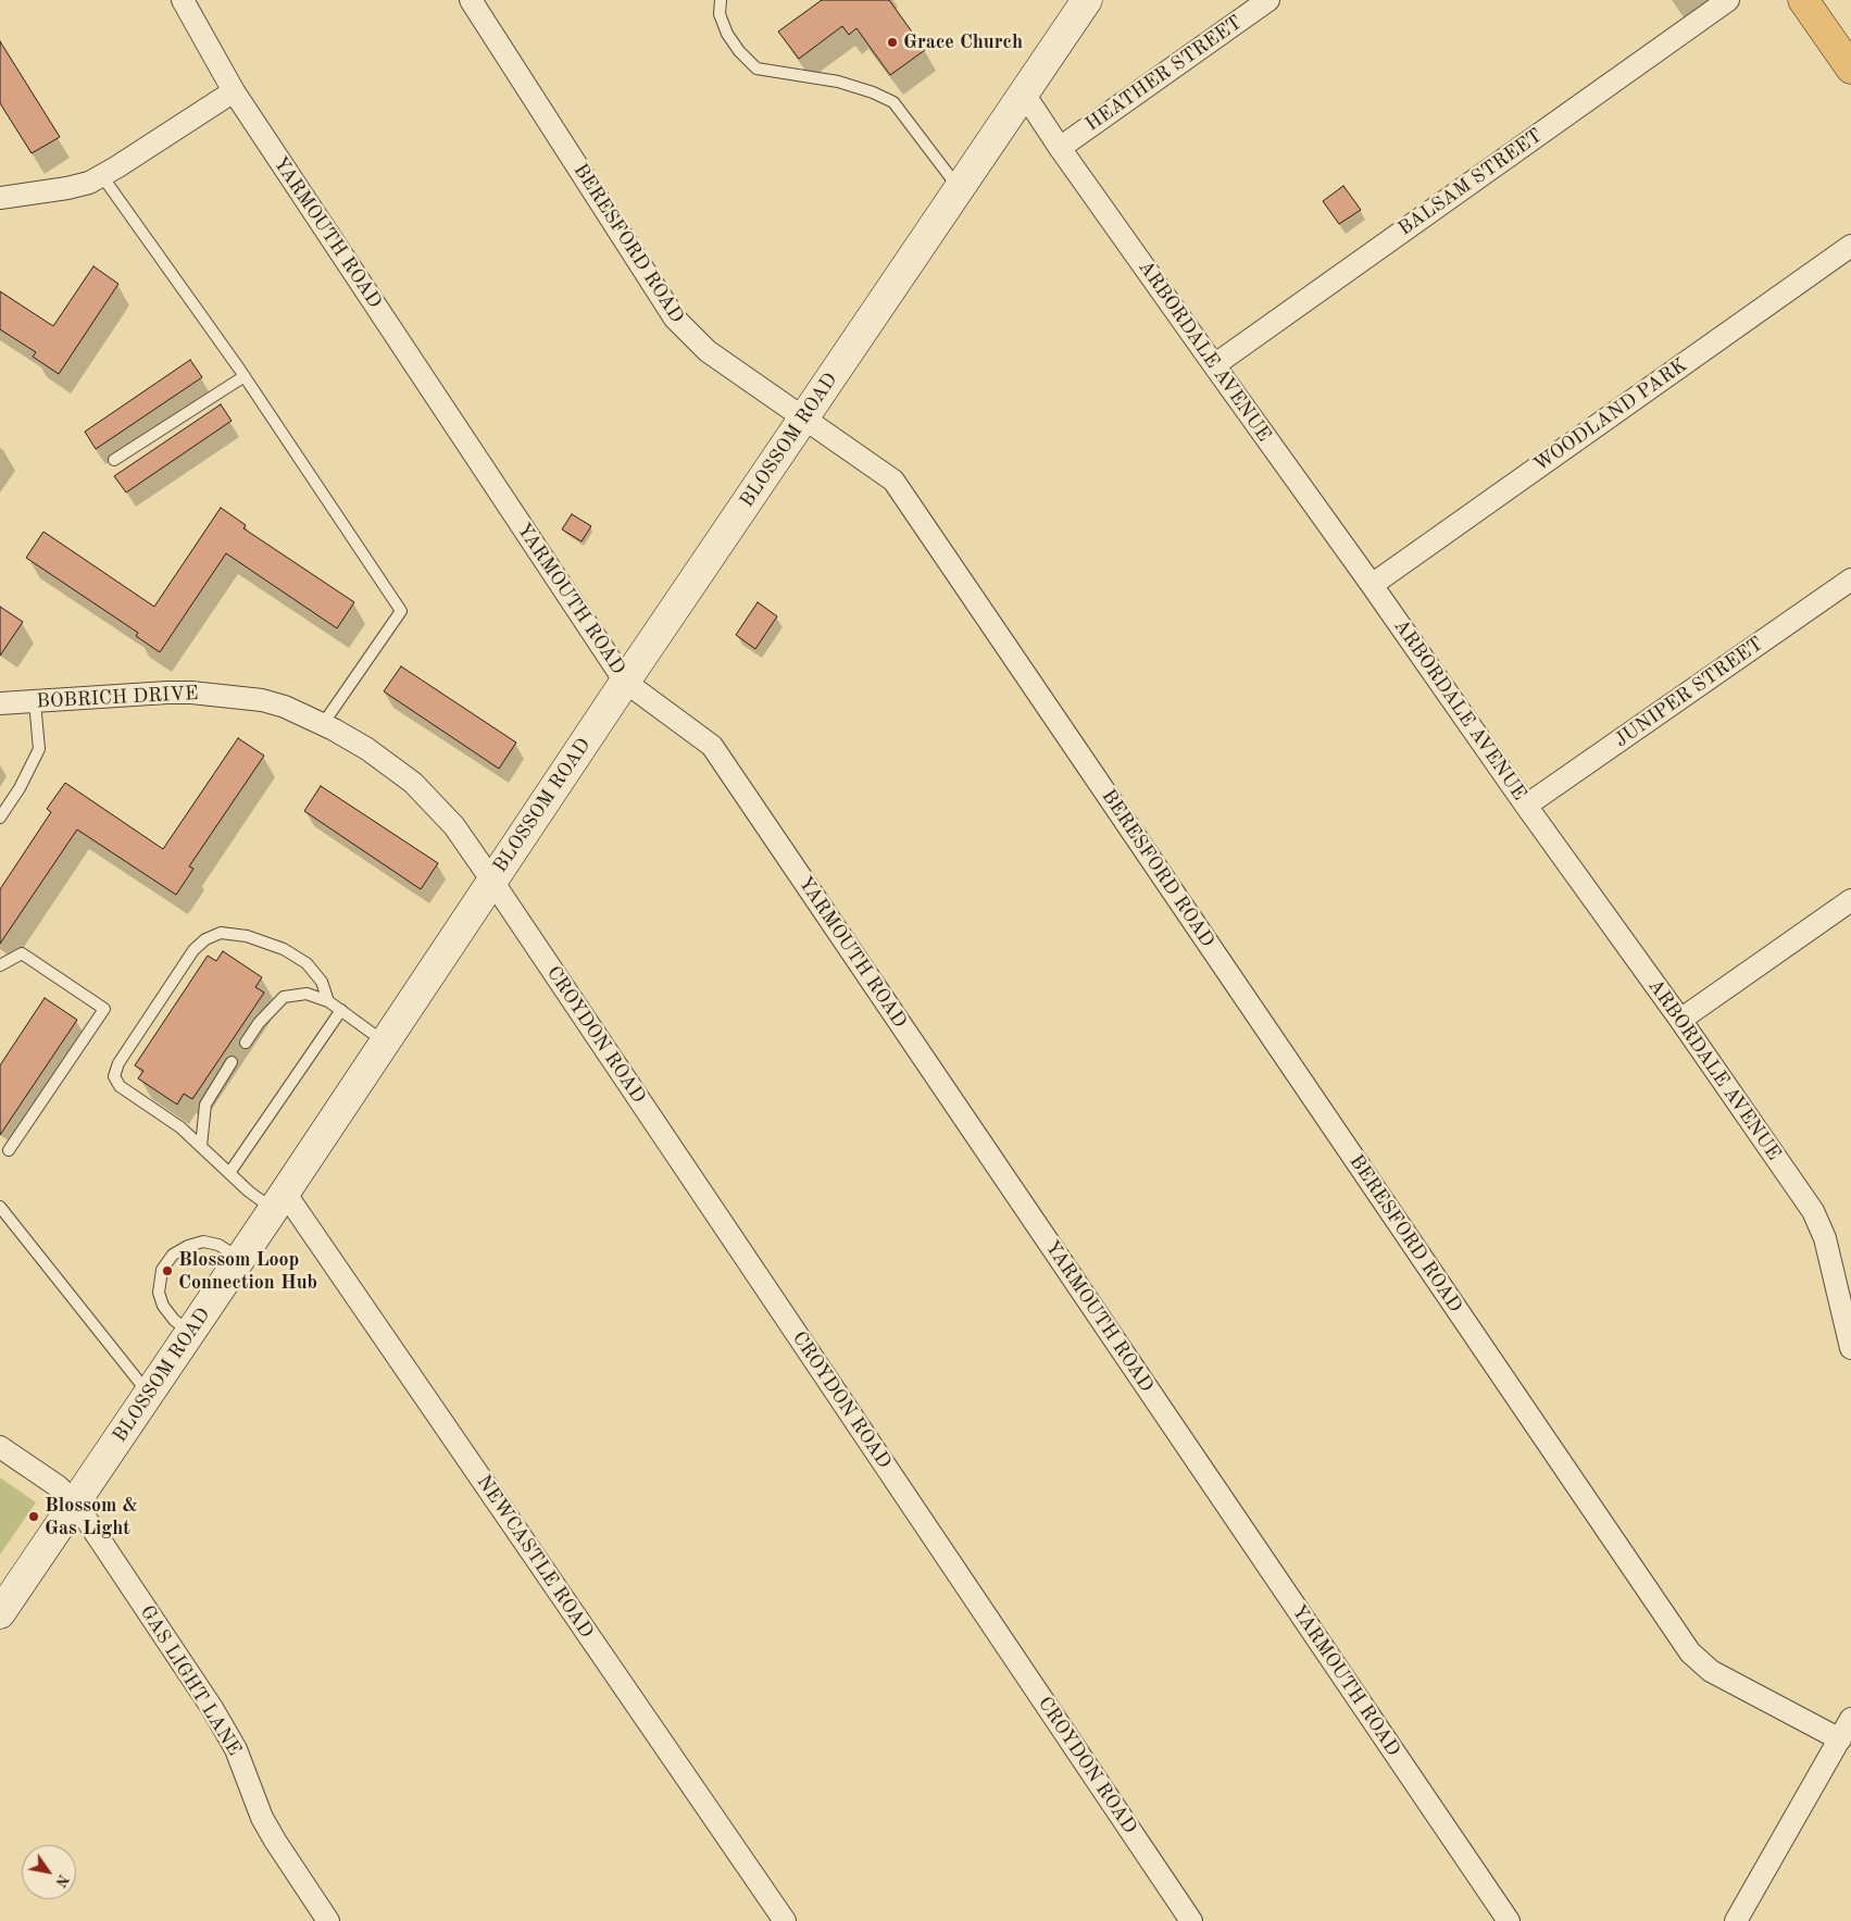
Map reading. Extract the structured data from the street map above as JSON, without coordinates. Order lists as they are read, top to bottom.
{
  "streets": {
    "street": [
      "HEATHER STREET",
      "BALSAM STREET",
      "YARMOUTH ROAD",
      "BERESFORD ROAD",
      "ARBORDALE AVENUE",
      "WOODLAND PARK",
      "BLOSSOM ROAD",
      "JUNIPER STREET",
      "BOBRICH DRIVE",
      "CROYDON ROAD",
      "NEWCASTLE ROAD",
      "GAS LIGHT LANE"
    ]
  },
  "crossings": [
    ["HEATHER STREET", "ARBORDALE AVENUE"],
    ["BALSAM STREET", "ARBORDALE AVENUE"],
    ["YARMOUTH ROAD", "BLOSSOM ROAD"],
    ["BERESFORD ROAD", "BLOSSOM ROAD"],
    ["ARBORDALE AVENUE", "WOODLAND PARK"],
    ["ARBORDALE AVENUE", "BLOSSOM ROAD"],
    ["ARBORDALE AVENUE", "JUNIPER STREET"],
    ["BLOSSOM ROAD", "BOBRICH DRIVE"],
    ["BLOSSOM ROAD", "CROYDON ROAD"],
    ["BLOSSOM ROAD", "NEWCASTLE ROAD"],
    ["BLOSSOM ROAD", "GAS LIGHT LANE"],
    ["BOBRICH DRIVE", "CROYDON ROAD"]
  ],
  "places": ["Grace Church", "Blossom Loop Connection Hub", "Blossom & Gas Light"],
  "north": "bottom right"
}
